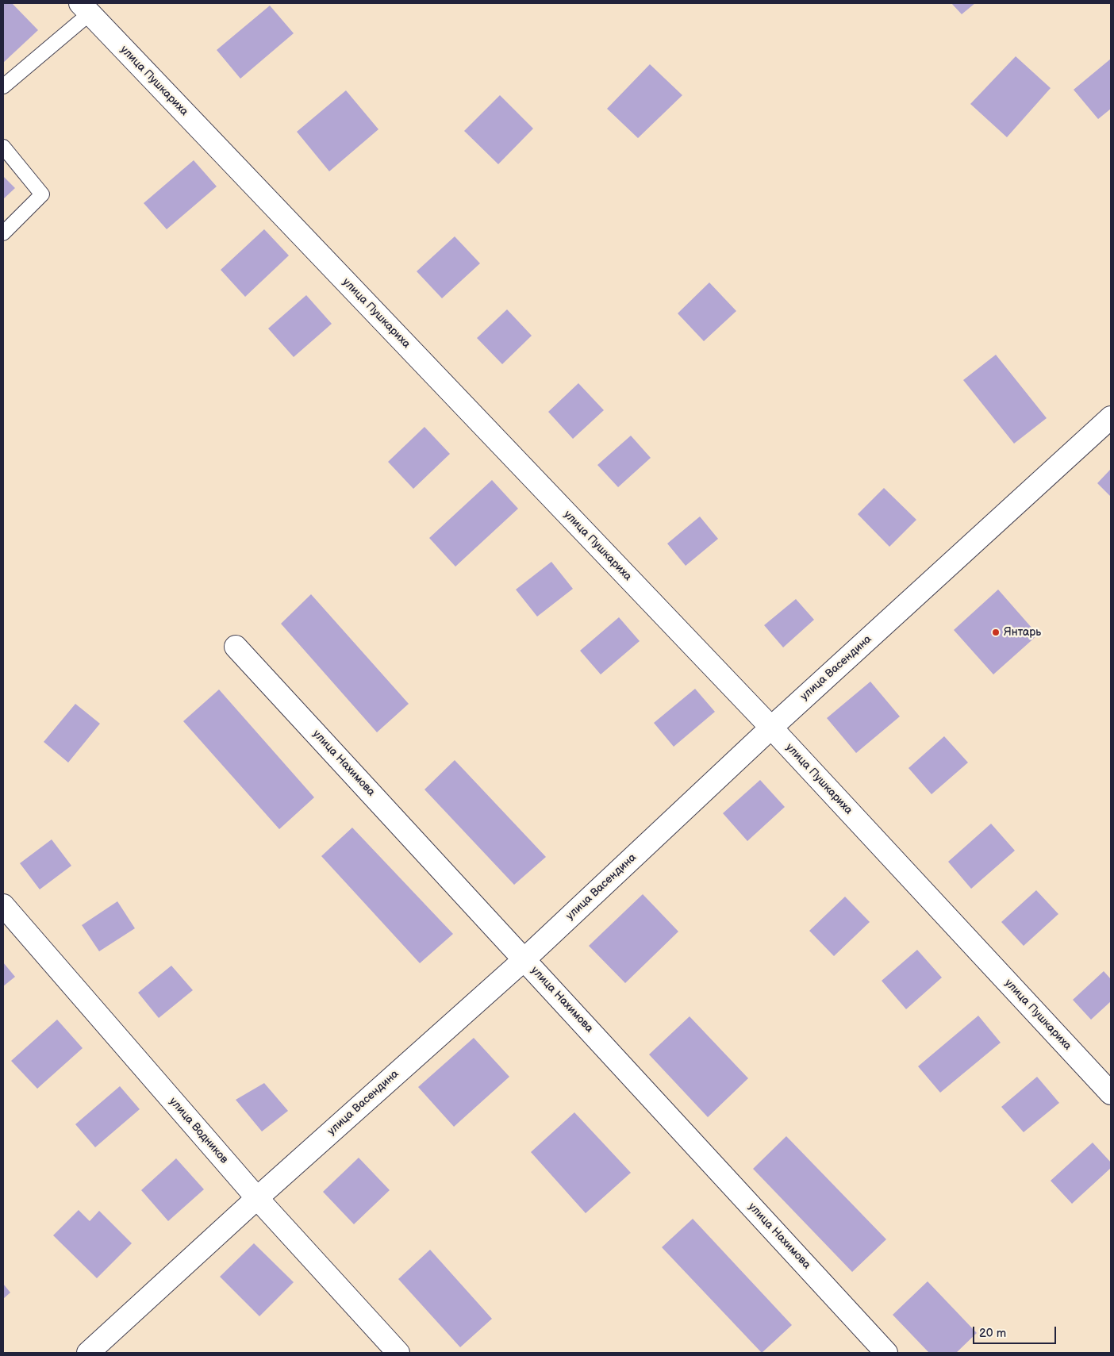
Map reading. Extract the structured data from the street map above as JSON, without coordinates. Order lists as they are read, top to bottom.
{
  "streets": {
    "street": [
      "улица Пушкариха",
      "улица Васендина",
      "улица Нахимова",
      "улица Водников"
    ]
  },
  "crossings": [
    ["улица Пушкариха", "улица Васендина"],
    ["улица Васендина", "улица Нахимова"],
    ["улица Васендина", "улица Водников"]
  ],
  "places": ["Янтарь"],
  "scale_bar": "20 m"
}
